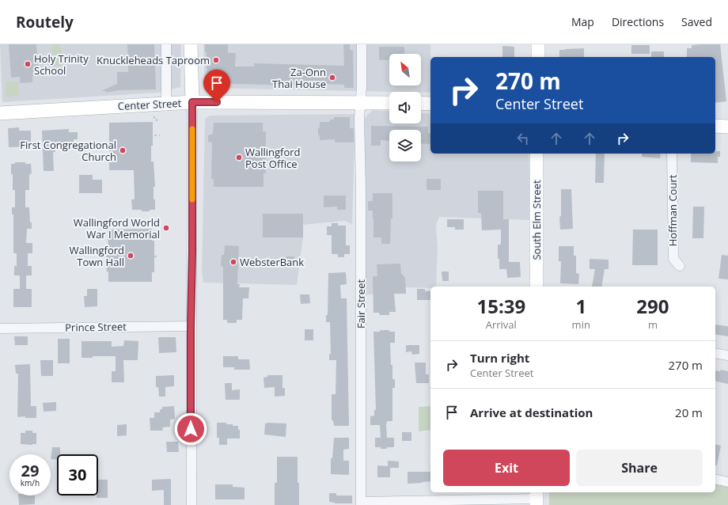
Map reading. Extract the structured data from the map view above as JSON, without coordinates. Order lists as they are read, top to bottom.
{
  "streets": {
    "main road": ["Center Street", "South Elm Street"],
    "street": ["Hoffman Court", "Fair Street", "Prince Street"]
  },
  "crossings": [
    ["Center Street", "Fair Street"]
  ],
  "places": [
    "Knuckleheads Taproom",
    "Holy Trinity School",
    "Za-Onn Thai House",
    "First Congregational Church",
    "Wallingford Post Office",
    "Wallingford World War I Memorial",
    "Wallingford Town Hall",
    "WebsterBank"
  ],
  "north": "top left",
  "page": {
    "header": "Routely",
    "nav": ["Map", "Directions", "Saved"],
    "turn": ["270 m", "Center Street"],
    "eta": [
      "15:39",
      "Arrival",
      "1",
      "min",
      "290",
      "m"
    ],
    "list": [
      {
        "name": "Turn right",
        "note": "Center Street",
        "value": "270 m"
      },
      {
        "name": "Arrive at destination",
        "value": "20 m"
      }
    ],
    "buttons": ["Exit", "Share"],
    "speed": "29 km/h",
    "limit": "30"
  }
}
